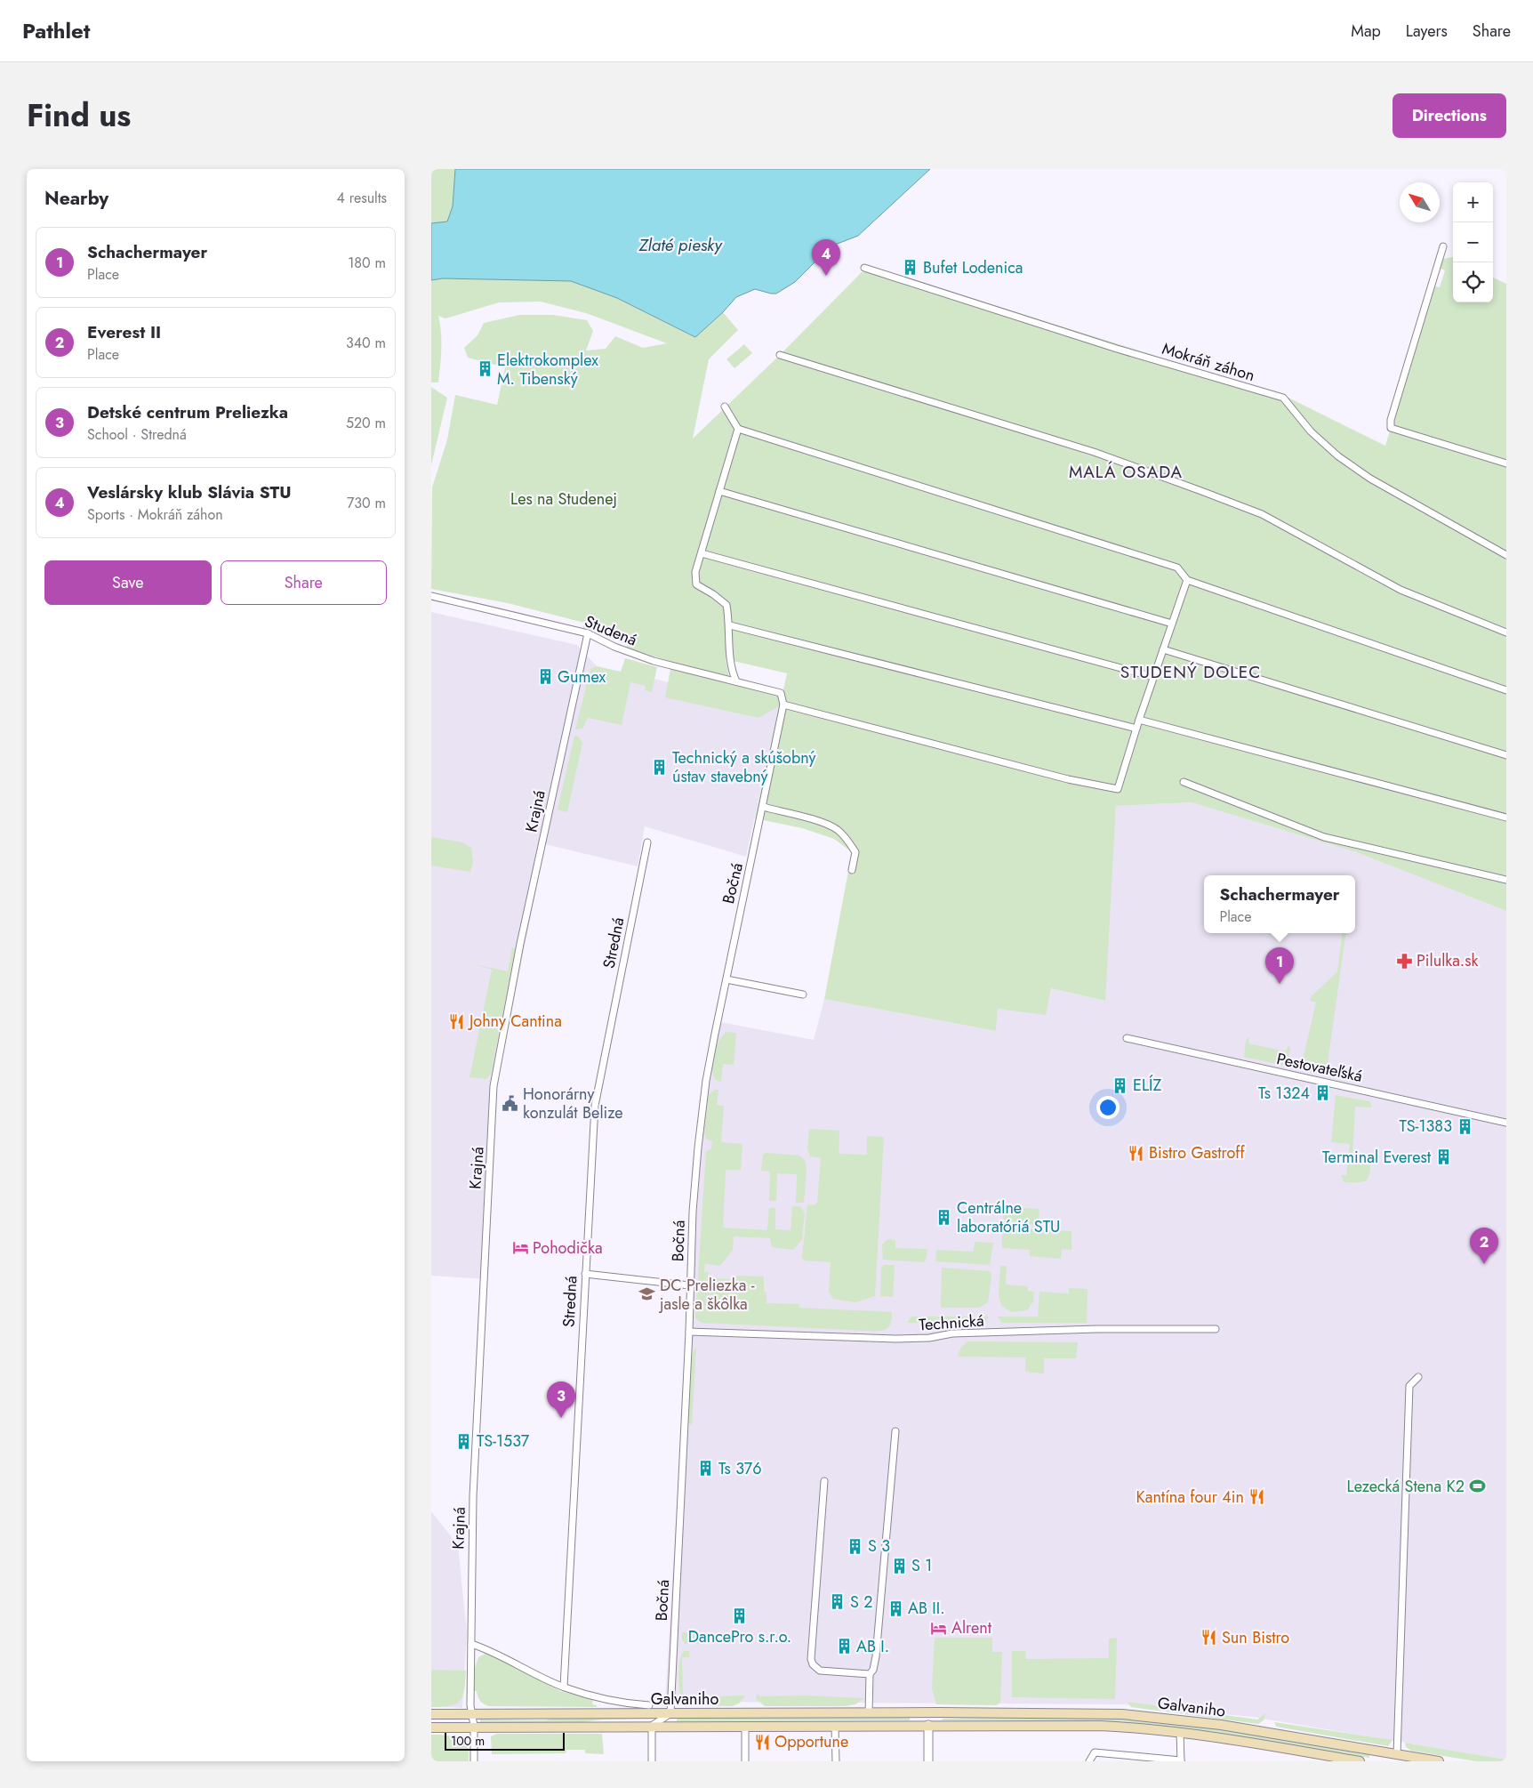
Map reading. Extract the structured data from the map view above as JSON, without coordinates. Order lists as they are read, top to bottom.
{
  "streets": {
    "main road": ["Galvaniho"],
    "street": [
      "Mokráň záhon",
      "Studená",
      "Krajná",
      "Bočná",
      "Stredná",
      "Pestovateľská",
      "Technická"
    ]
  },
  "crossings": [
    ["Studená", "Krajná"],
    ["Studená", "Bočná"],
    ["Krajná", "Galvaniho"],
    ["Bočná", "Technická"],
    ["Bočná", "Galvaniho"],
    ["Stredná", "Galvaniho"]
  ],
  "districts": ["MALÁ OSADA", "STUDENÝ DOLEC"],
  "water": ["Zlaté piesky"],
  "parks": ["Les na Studenej"],
  "places": {
    "building": [
      "Bufet Lodenica",
      "Elektrokomplex M. Tibenský",
      "Gumex",
      "Technický a skúšobný ústav stavebný",
      "ELÍZ",
      "Ts 1324",
      "TS-1383",
      "Terminal Everest",
      "Centrálne laboratóriá STU",
      "TS-1537",
      "Ts 376",
      "S 3",
      "S 1",
      "S 2",
      "AB II.",
      "DancePro s.r.o.",
      "AB I."
    ],
    "pharmacy": ["Pilulka.sk"],
    "restaurant": [
      "Johny Cantina",
      "Bistro Gastroff",
      "Kantína four 4in",
      "Sun Bistro",
      "Opportune"
    ],
    "public building": ["Honorárny konzulát Belize"],
    "hotel": ["Pohodička", "Alrent"],
    "school or university": ["DC Preliezka - jasle a škôlka"],
    "sports": ["Lezecká Stena K2"]
  },
  "scale_bar": "100 m",
  "north": "top left",
  "page": {
    "header": "Pathlet",
    "nav": ["Map", "Layers", "Share"],
    "title": "Find us",
    "buttons": [
      "Directions",
      ["Save", "Share"]
    ],
    "heading": ["Nearby", "4 results"],
    "map_buttons": ["+", "−"],
    "list": [
      {
        "mark": "1",
        "name": "Schachermayer",
        "note": "Place",
        "value": "180 m"
      },
      {
        "mark": "2",
        "name": "Everest II",
        "note": "Place",
        "value": "340 m"
      },
      {
        "mark": "3",
        "name": "Detské centrum Preliezka",
        "note": "School · Stredná",
        "value": "520 m"
      },
      {
        "mark": "4",
        "name": "Veslársky klub Slávia STU",
        "note": "Sports · Mokráň záhon",
        "value": "730 m"
      }
    ],
    "pins": [
      "4",
      "1",
      "2",
      "3"
    ],
    "popup": ["Schachermayer", "Place"],
    "scale": "100 m"
  }
}
